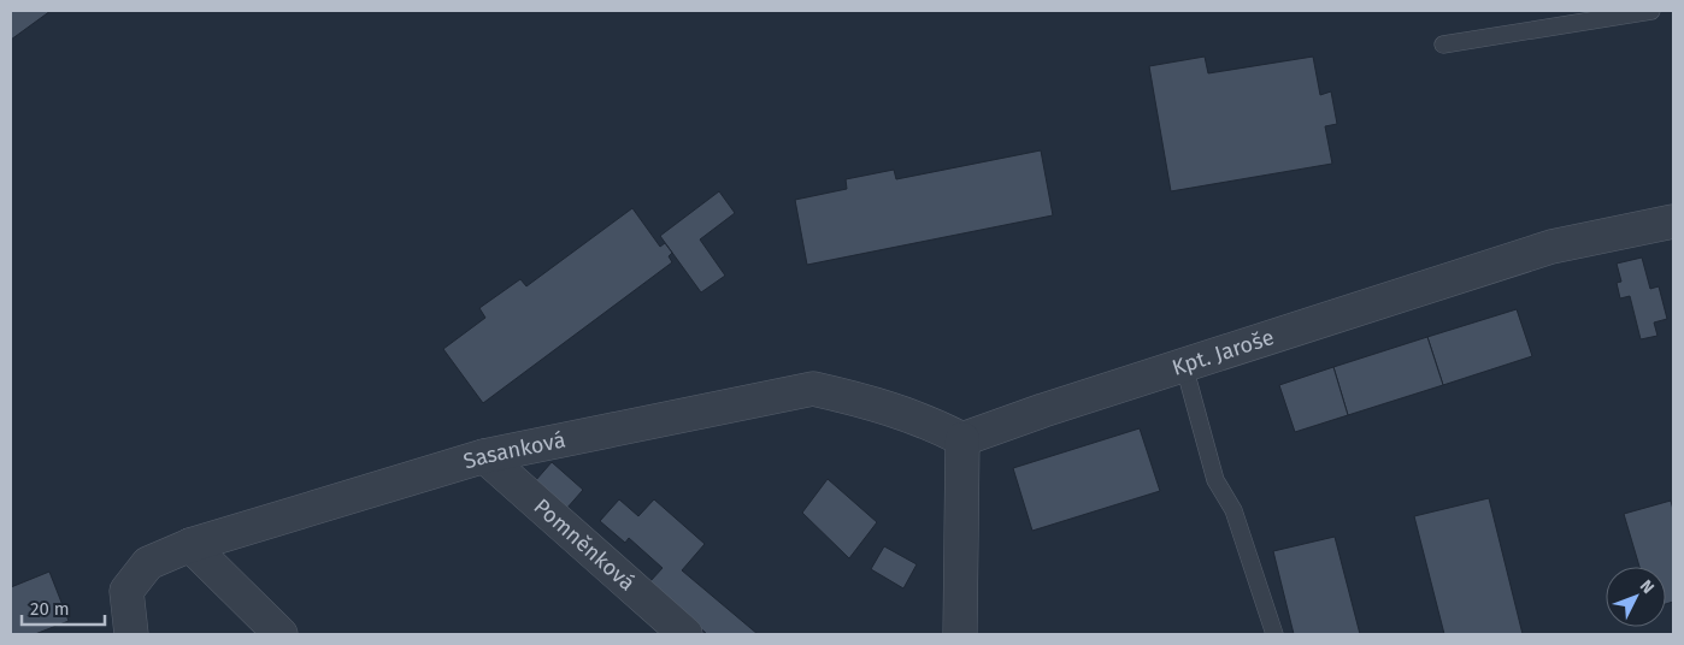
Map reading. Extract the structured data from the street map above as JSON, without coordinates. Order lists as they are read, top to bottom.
{
  "streets": {
    "street": ["Kpt. Jaroše", "Sasanková", "Pomněnková"]
  },
  "crossings": [
    ["Kpt. Jaroše", "Sasanková"],
    ["Sasanková", "Pomněnková"]
  ],
  "scale_bar": "20 m",
  "north": "top right"
}
